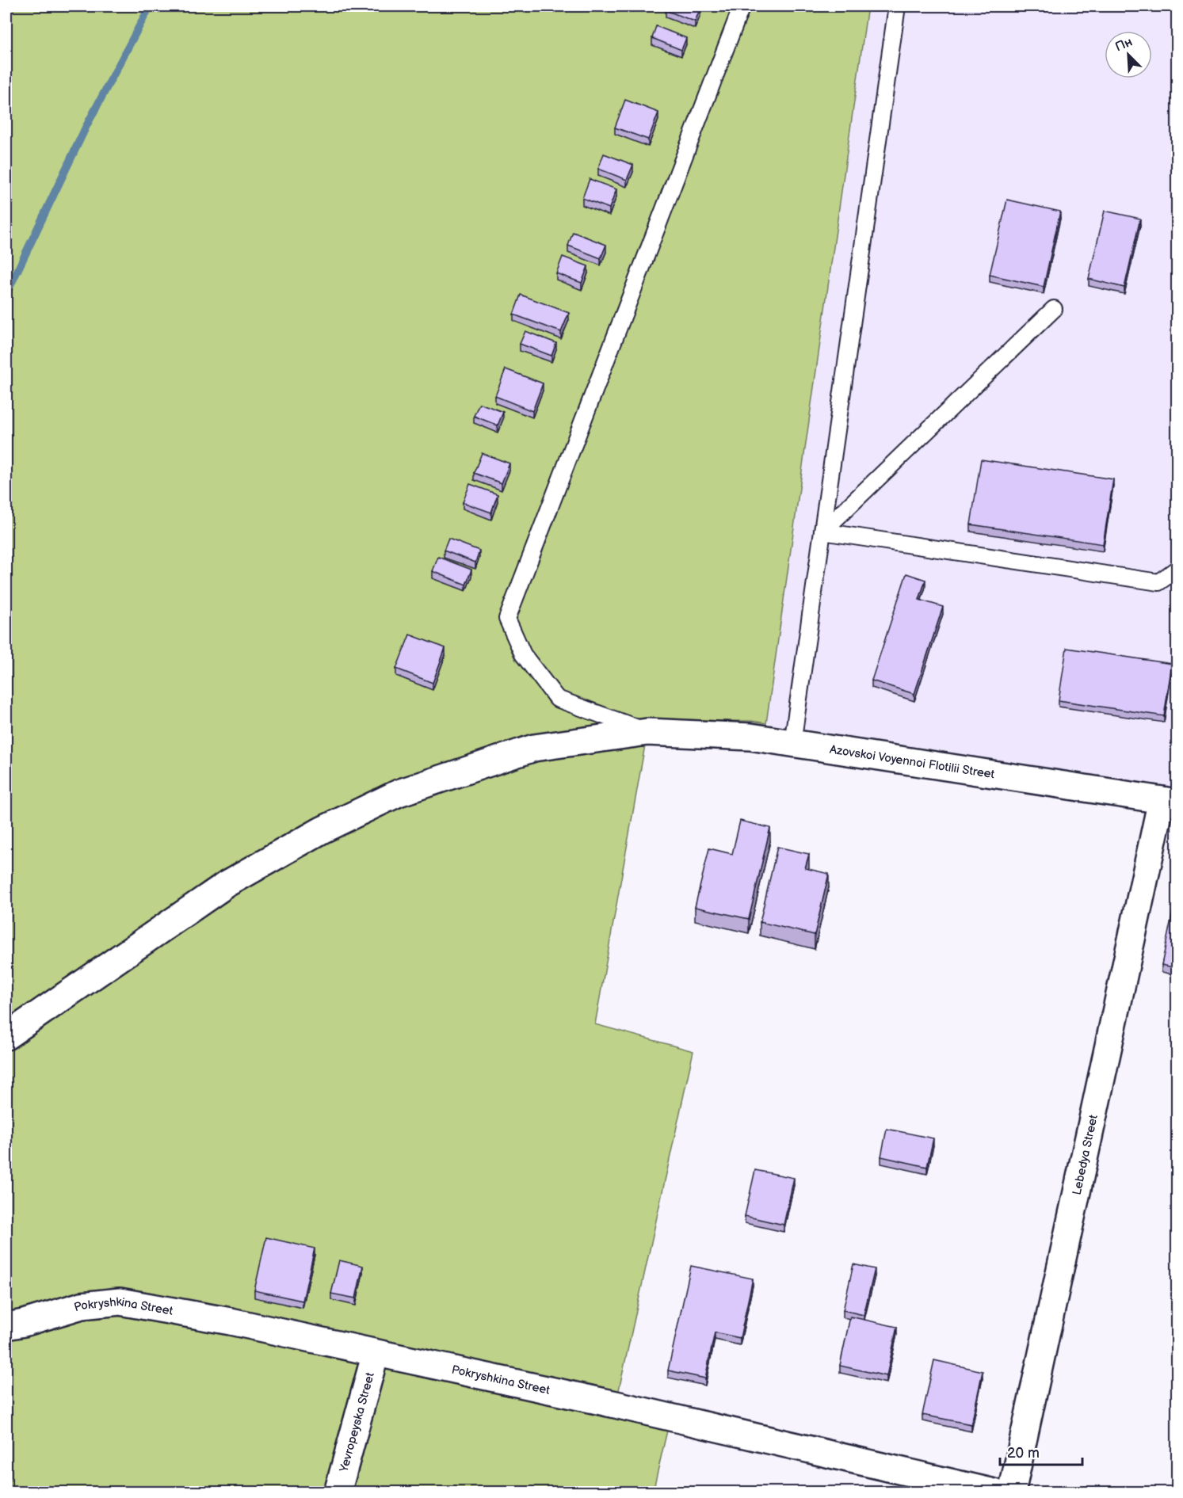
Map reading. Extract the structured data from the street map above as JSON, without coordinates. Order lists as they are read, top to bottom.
{
  "streets": {
    "street": [
      "Azovskoi Voyennoi Flotilii Street",
      "Lebedya Street",
      "Pokryshkina Street",
      "Yevropeyska Street"
    ]
  },
  "crossings": [
    ["Azovskoi Voyennoi Flotilii Street", "Lebedya Street"],
    ["Pokryshkina Street", "Yevropeyska Street"]
  ],
  "scale_bar": "20 m",
  "north": "top left"
}
